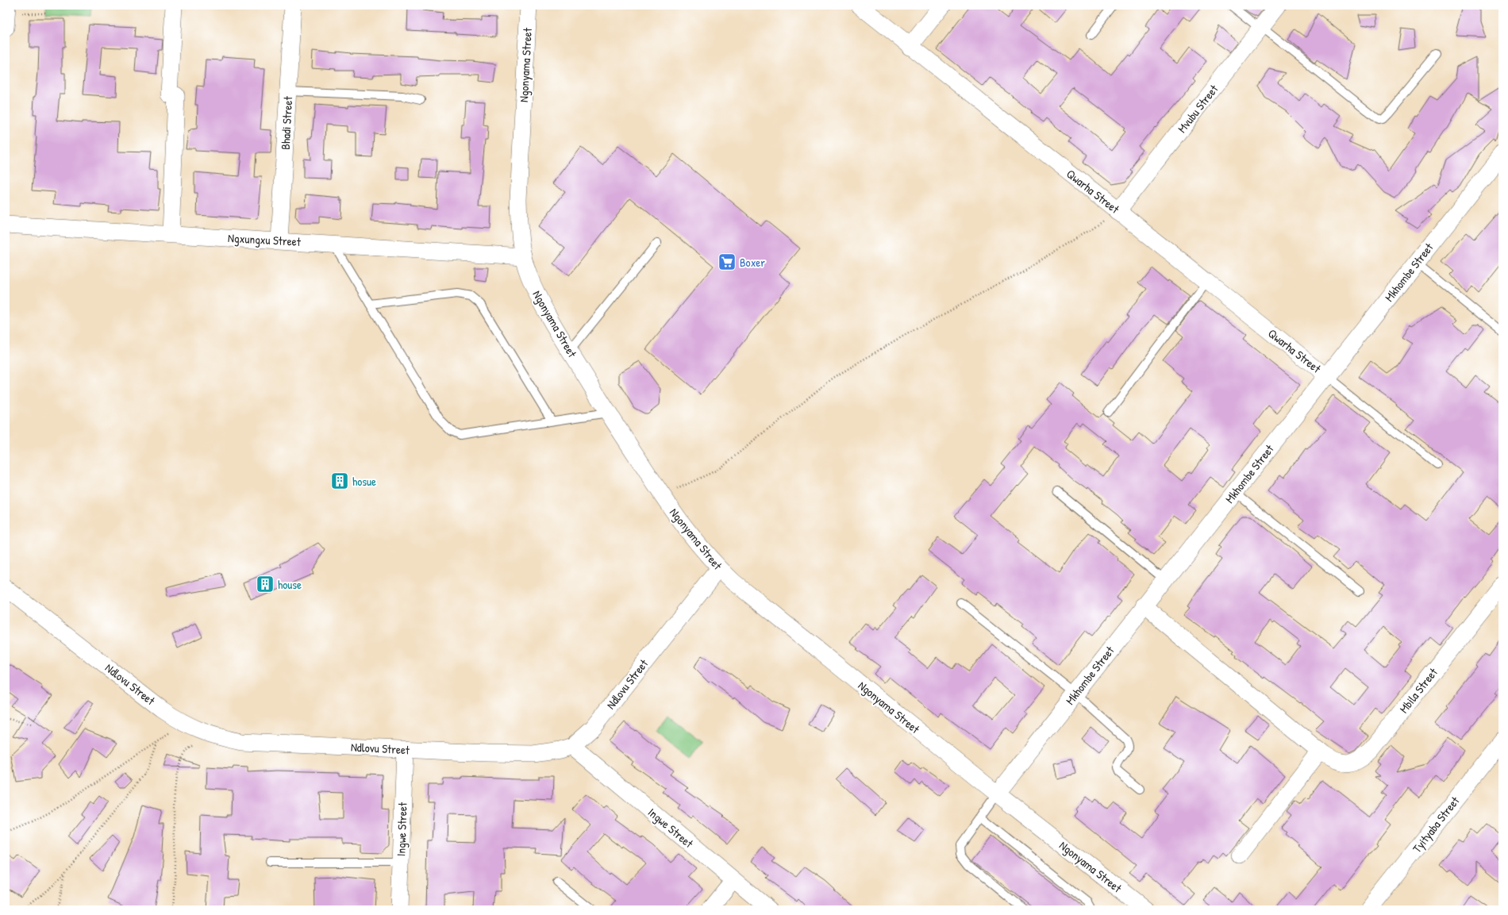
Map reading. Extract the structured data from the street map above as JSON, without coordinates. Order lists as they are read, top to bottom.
{
  "streets": {
    "street": [
      "Ngonyama Street",
      "Mvubu Street",
      "Bhadi Street",
      "Qwarha Street",
      "Ngxungxu Street",
      "Mkhombe Street",
      "Ndlovu Street",
      "Mbila Street",
      "Tyityaba Street",
      "Ingwe Street"
    ]
  },
  "crossings": [
    ["Ngonyama Street", "Ngxungxu Street"],
    ["Ngonyama Street", "Mkhombe Street"],
    ["Ngonyama Street", "Ndlovu Street"],
    ["Mvubu Street", "Qwarha Street"],
    ["Bhadi Street", "Ngxungxu Street"],
    ["Qwarha Street", "Mkhombe Street"],
    ["Mkhombe Street", "Mbila Street"],
    ["Ndlovu Street", "Ingwe Street"]
  ],
  "places": {
    "supermarket": ["Boxer"],
    "building": ["hosue", "house"]
  }
}
